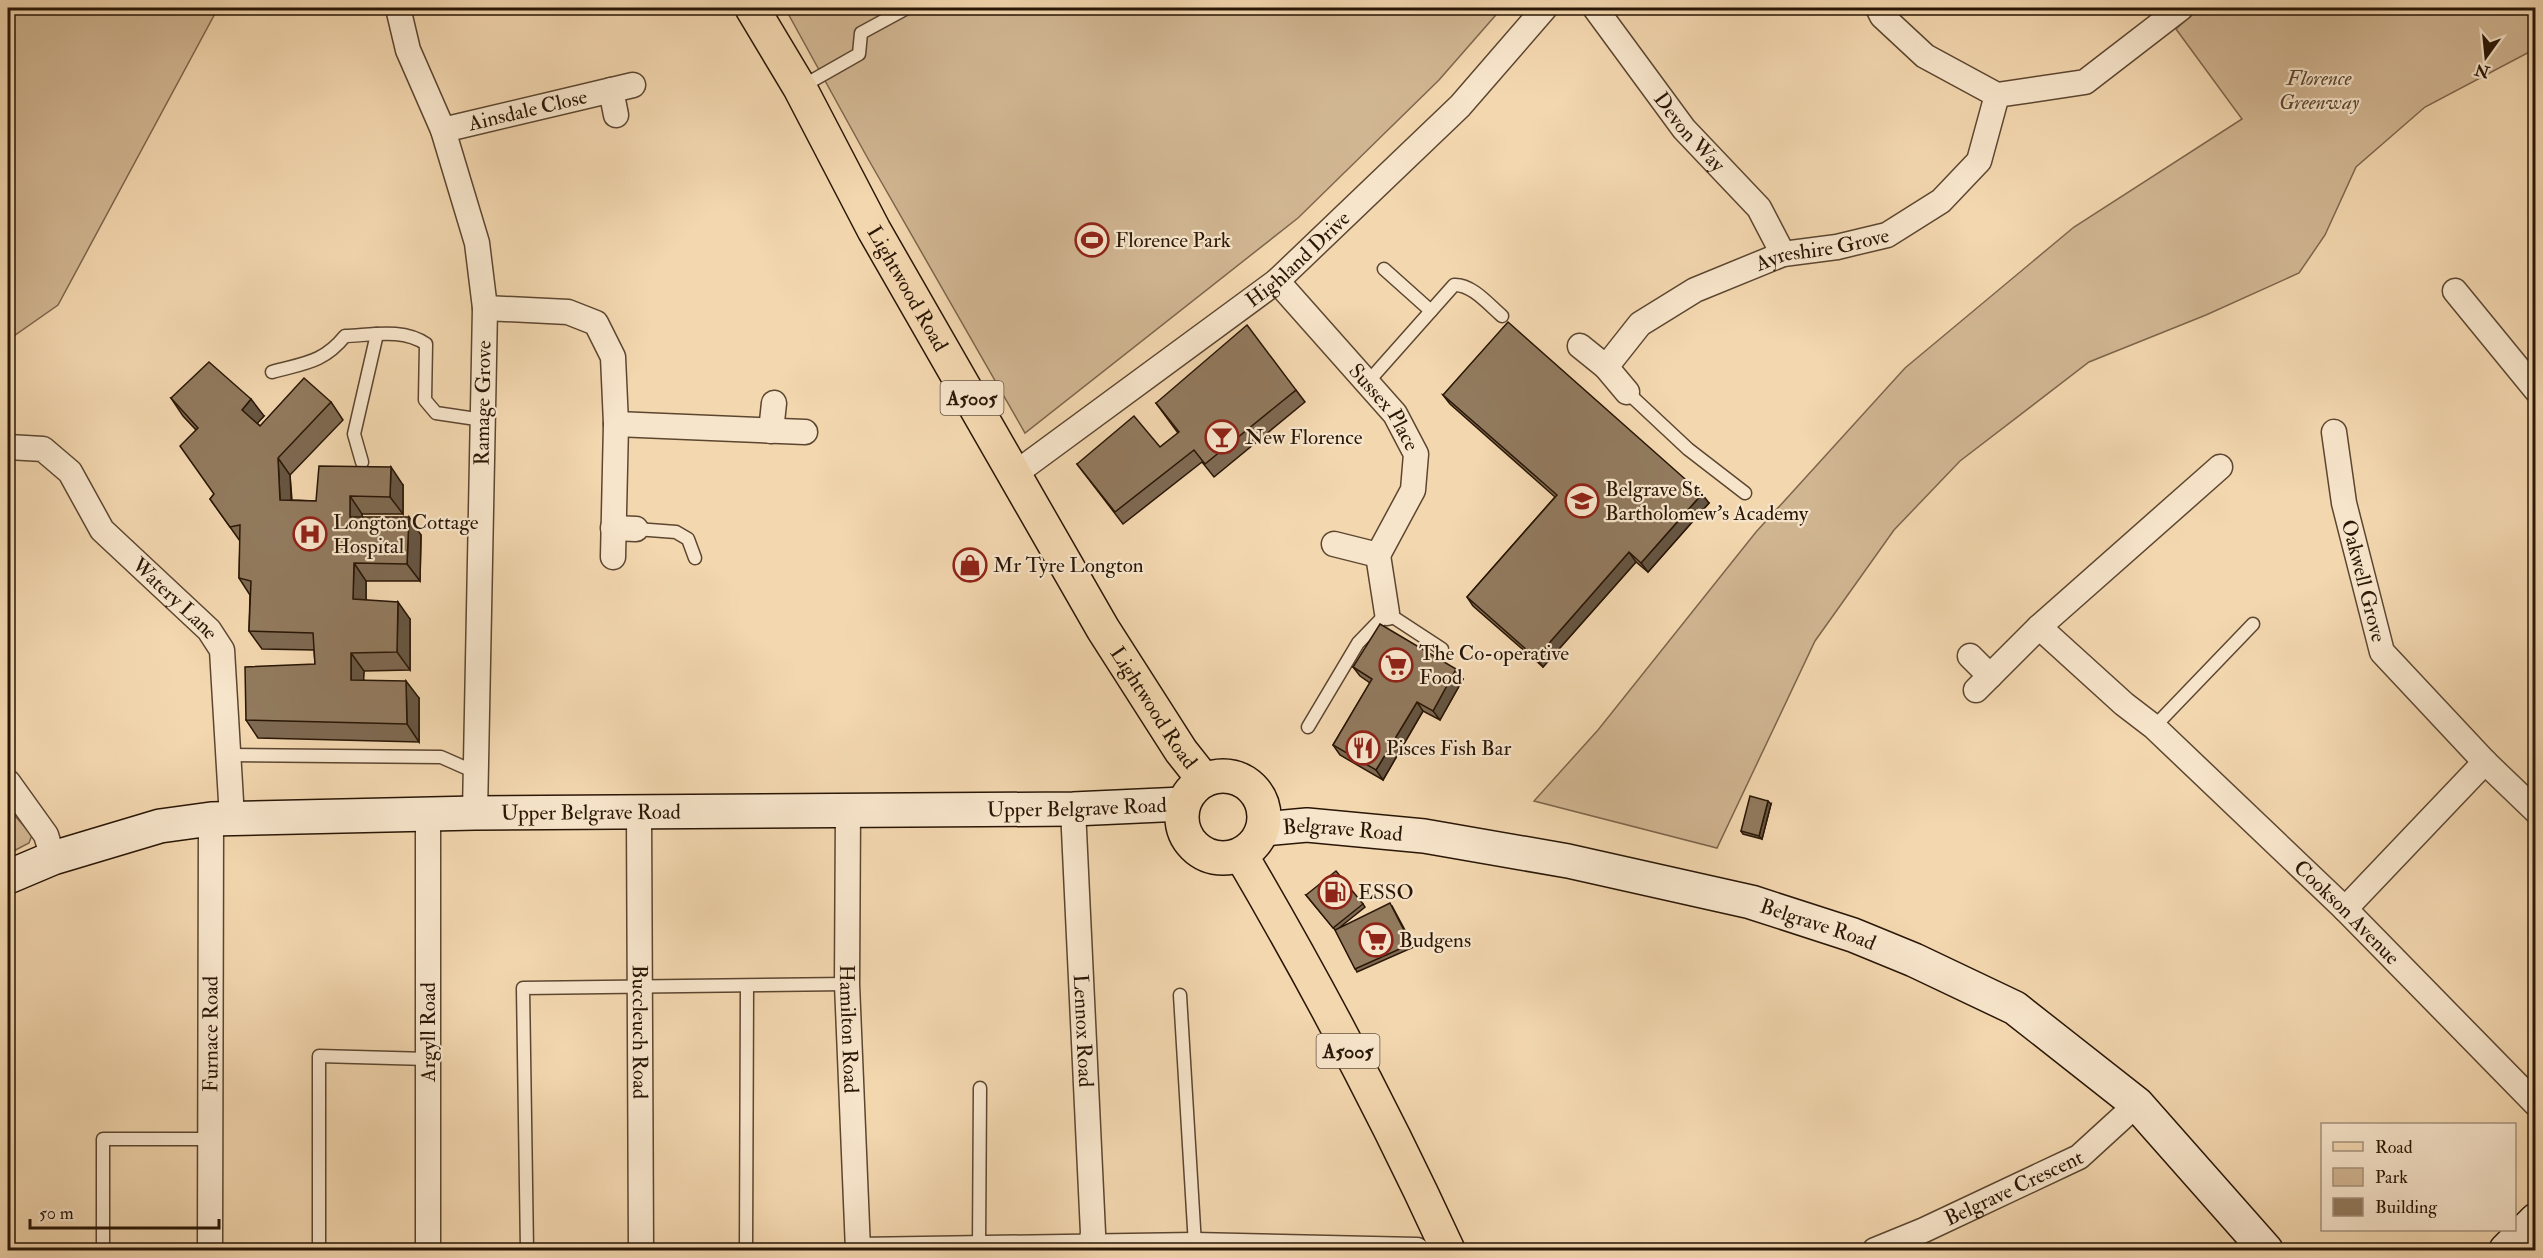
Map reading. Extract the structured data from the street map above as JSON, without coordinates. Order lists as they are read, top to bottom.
{
  "streets": {
    "main road": ["Lightwood Road", "A5005"],
    "street": [
      "Ainsdale Close",
      "Devon Way",
      "Ayreshire Grove",
      "Highland Drive",
      "Ramage Grove",
      "Sussex Place",
      "Oakwell Grove",
      "Watery Lane",
      "Upper Belgrave Road",
      "Belgrave Road",
      "Cookson Avenue",
      "Hamilton Road",
      "Lennox Road",
      "Argyll Road",
      "Buccleuch Road",
      "Furnace Road",
      "Belgrave Crescent"
    ]
  },
  "crossings": [
    ["Ainsdale Close", "Ramage Grove"],
    ["Devon Way", "Ayreshire Grove"],
    ["Highland Drive", "Lightwood Road"],
    ["Highland Drive", "Sussex Place"],
    ["Lightwood Road", "A5005"],
    ["Lightwood Road", "Upper Belgrave Road"],
    ["Lightwood Road", "Belgrave Road"],
    ["A5005", "Upper Belgrave Road"],
    ["A5005", "Belgrave Road"],
    ["Ramage Grove", "Upper Belgrave Road"],
    ["Watery Lane", "Upper Belgrave Road"],
    ["Watery Lane", "Furnace Road"],
    ["Upper Belgrave Road", "Belgrave Road"],
    ["Upper Belgrave Road", "Hamilton Road"],
    ["Upper Belgrave Road", "Lennox Road"],
    ["Upper Belgrave Road", "Argyll Road"],
    ["Upper Belgrave Road", "Buccleuch Road"],
    ["Upper Belgrave Road", "Furnace Road"],
    ["Belgrave Road", "Belgrave Crescent"]
  ],
  "parks": ["Florence Greenway"],
  "places": {
    "sports": ["Florence Park"],
    "bar": ["New Florence"],
    "school or university": ["Belgrave St. Bartholomew's Academy"],
    "hospital": ["Longton Cottage Hospital"],
    "shop": ["Mr Tyre Longton"],
    "supermarket": ["The Co-operative Food", "Budgens"],
    "restaurant": ["Pisces Fish Bar"],
    "fuel station": ["ESSO"]
  },
  "legend": ["Road", "Park", "Building"],
  "scale_bar": "50 m",
  "north": "bottom"
}
